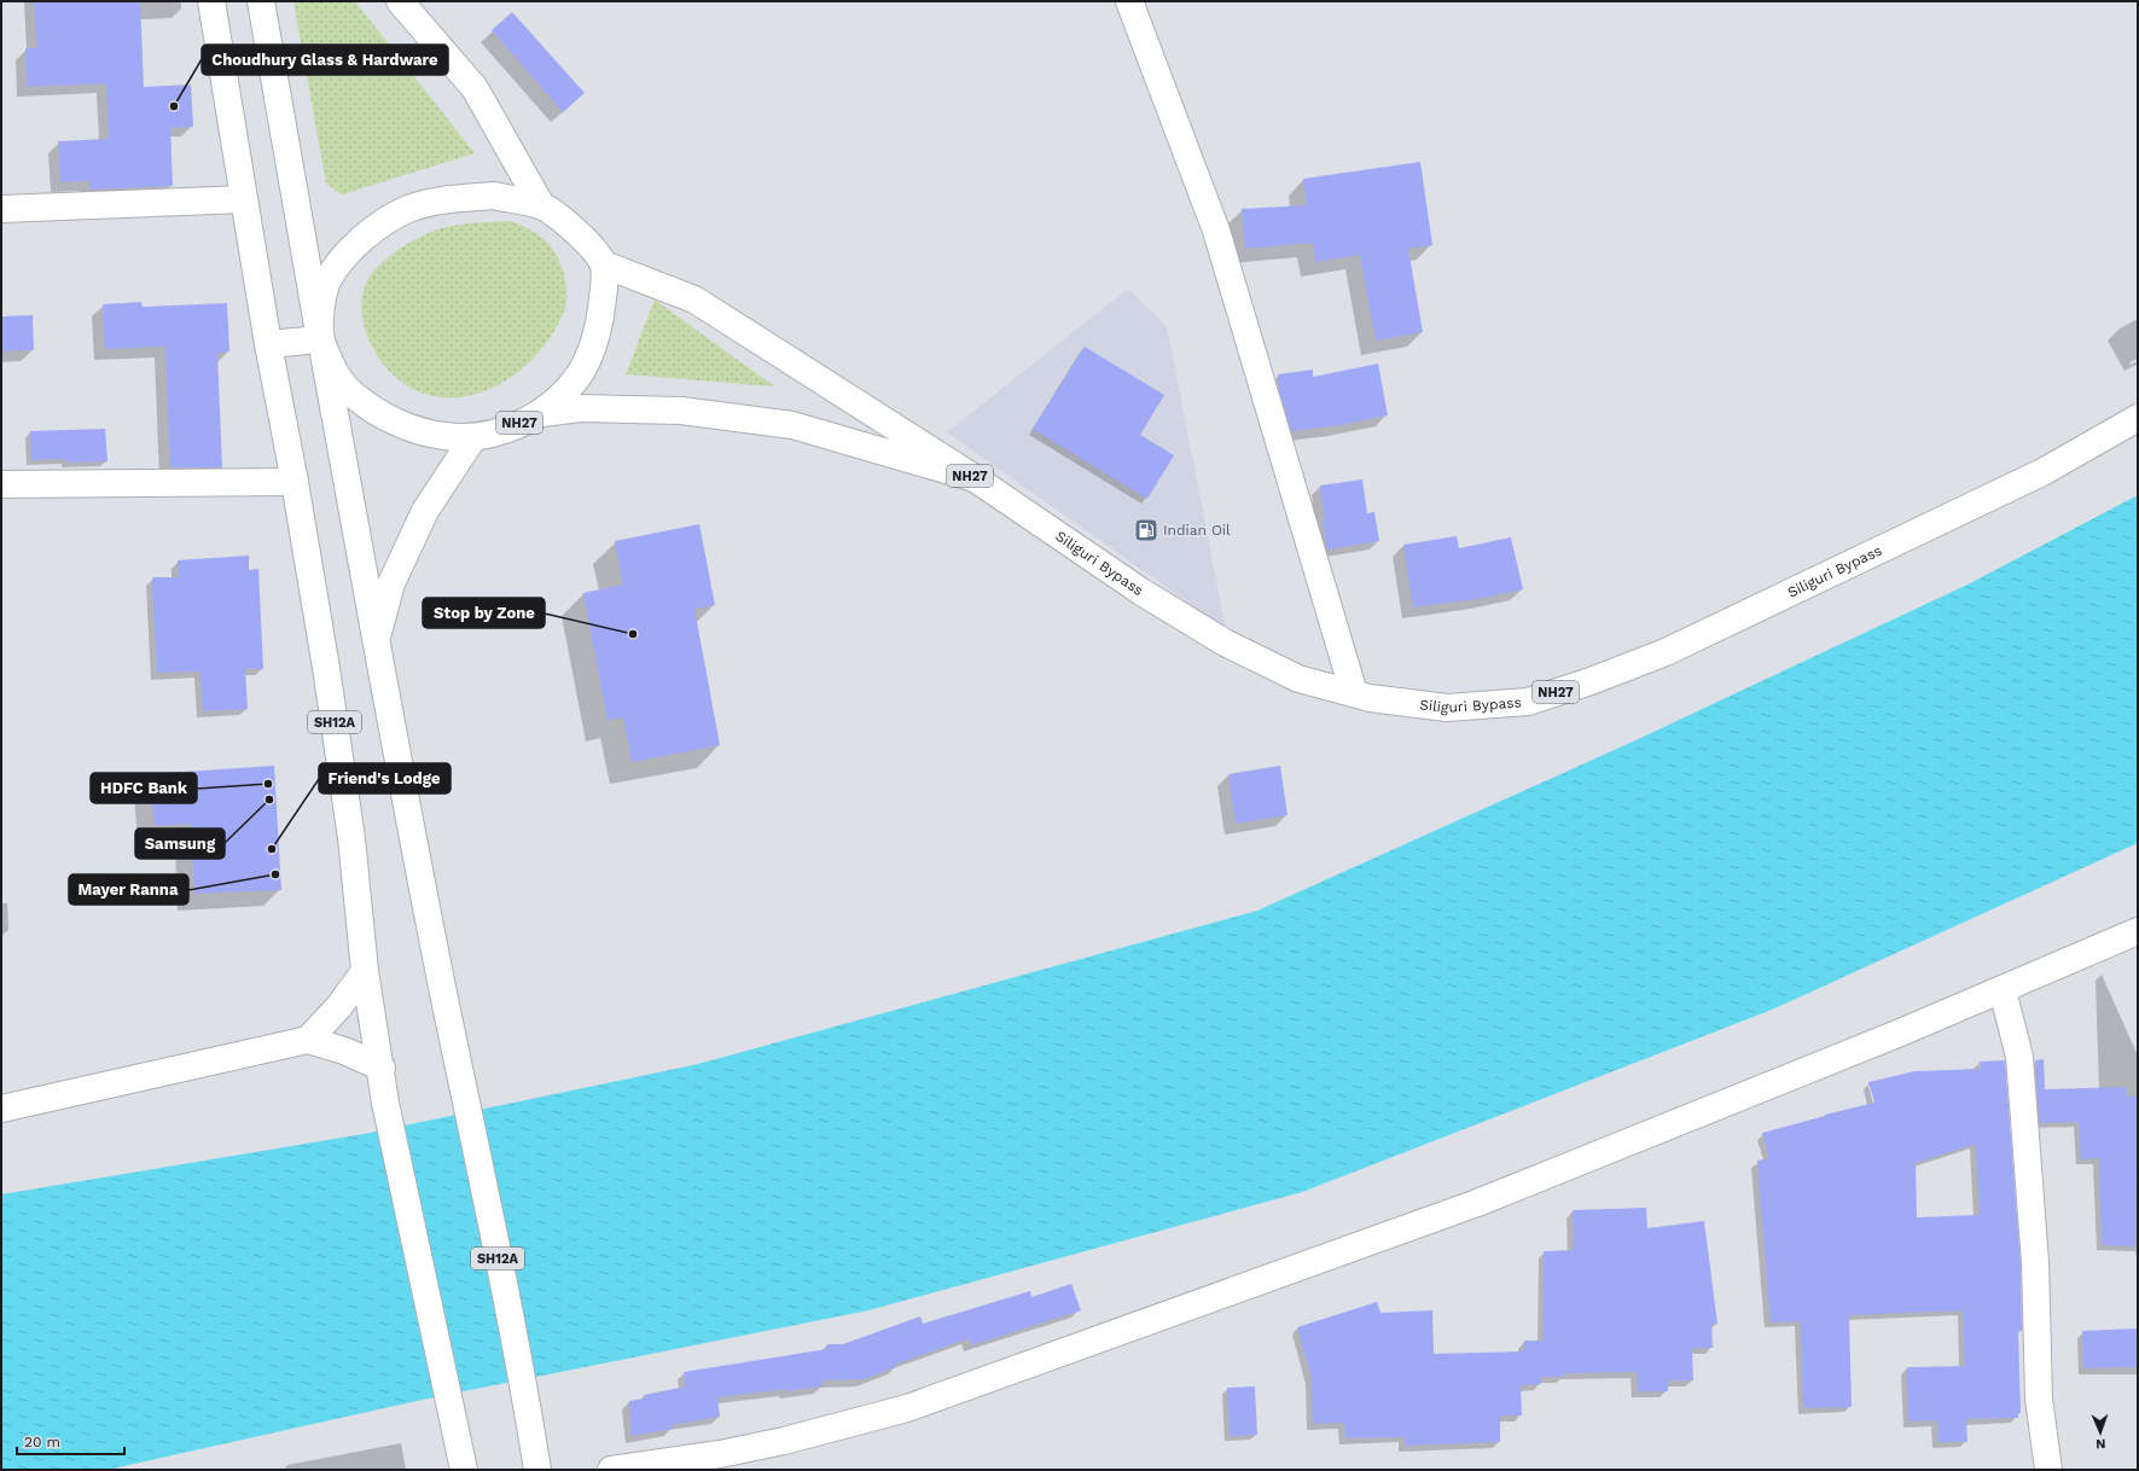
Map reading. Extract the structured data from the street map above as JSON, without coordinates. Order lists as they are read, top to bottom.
{
  "streets": {
    "main road": ["NH27", "Siliguri Bypass", "SH12A"]
  },
  "crossings": [
    ["NH27", "Siliguri Bypass"],
    ["NH27", "SH12A"]
  ],
  "places": {
    "other": [
      "Choudhury Glass & Hardware",
      "Stop by Zone",
      "HDFC Bank",
      "Samsung",
      "Friend's Lodge",
      "Mayer Ranna"
    ],
    "fuel station": ["Indian Oil"]
  },
  "scale_bar": "20 m",
  "north": "bottom"
}
